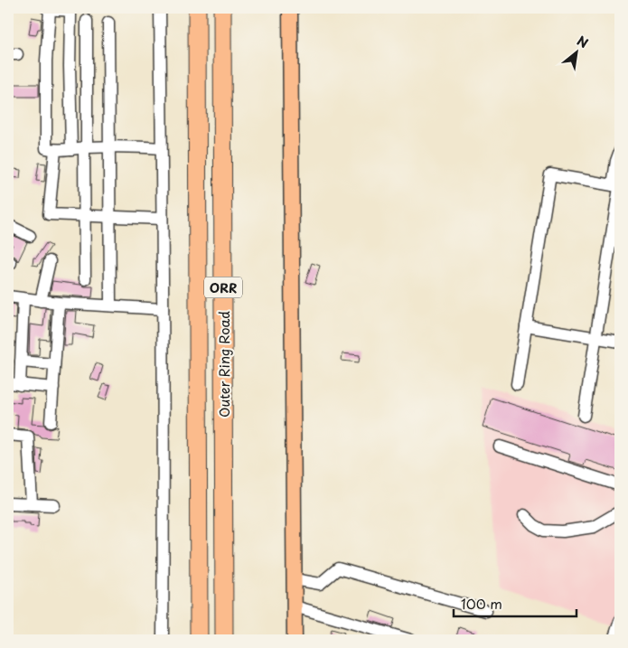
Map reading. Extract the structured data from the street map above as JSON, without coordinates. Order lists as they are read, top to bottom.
{
  "streets": {
    "highway": ["ORR", "Outer Ring Road"]
  },
  "scale_bar": "100 m",
  "north": "top right"
}
